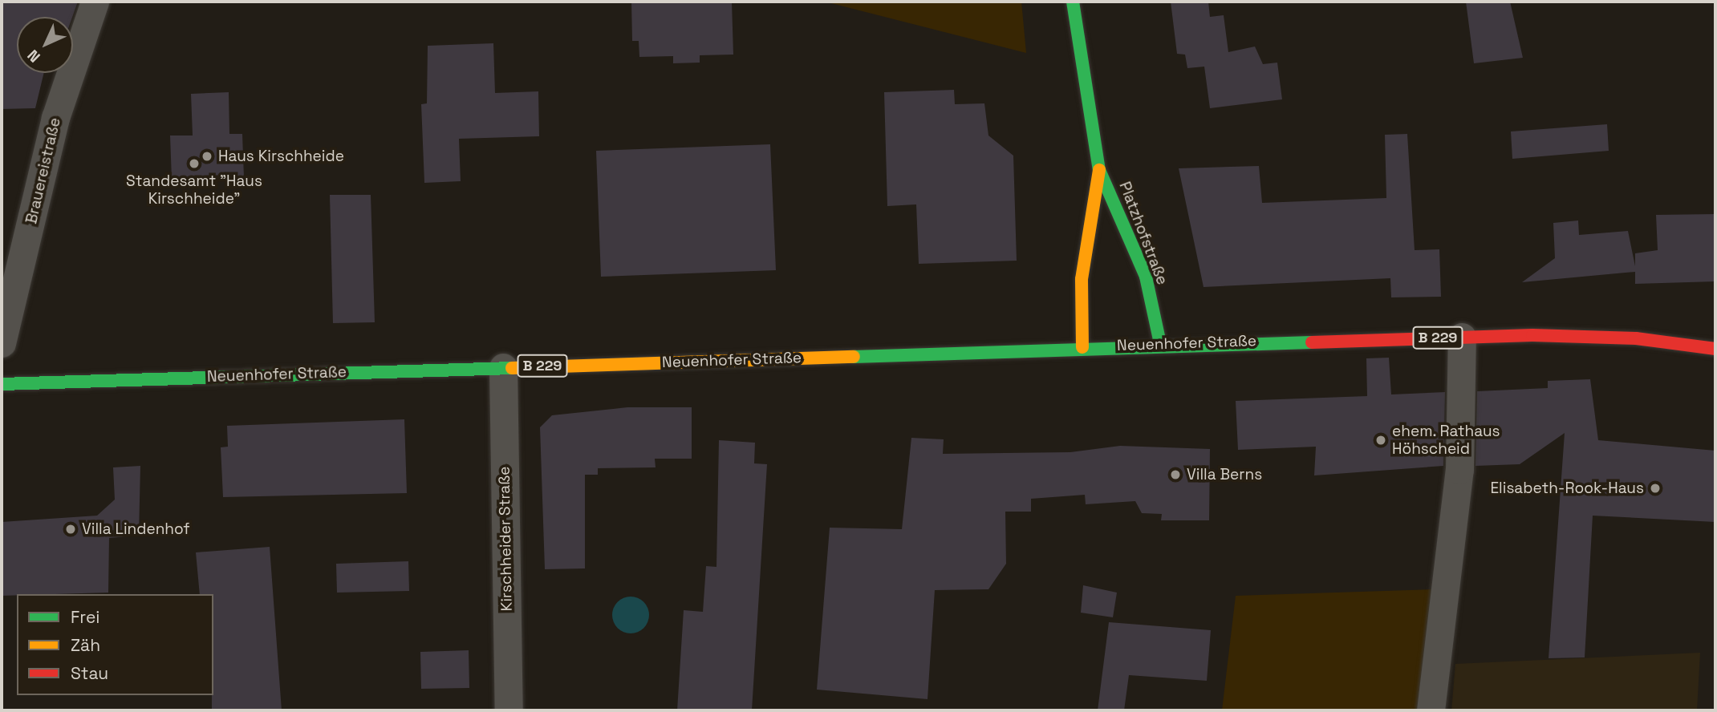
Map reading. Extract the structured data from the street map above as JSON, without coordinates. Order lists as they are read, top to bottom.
{
  "streets": {
    "main road": ["Platzhofstraße", "B 229", "Neuenhofer Straße"],
    "street": ["Brauereistraße", "Kirschheider Straße"]
  },
  "crossings": [
    ["Platzhofstraße", "Neuenhofer Straße"],
    ["Neuenhofer Straße", "Kirschheider Straße"]
  ],
  "places": [
    "Haus Kirschheide",
    "Standesamt \"Haus Kirschheide\"",
    "ehem. Rathaus Höhscheid",
    "Villa Berns",
    "Elisabeth-Rook-Haus",
    "Villa Lindenhof"
  ],
  "legend": ["Frei", "Zäh", "Stau"],
  "north": "bottom left"
}
